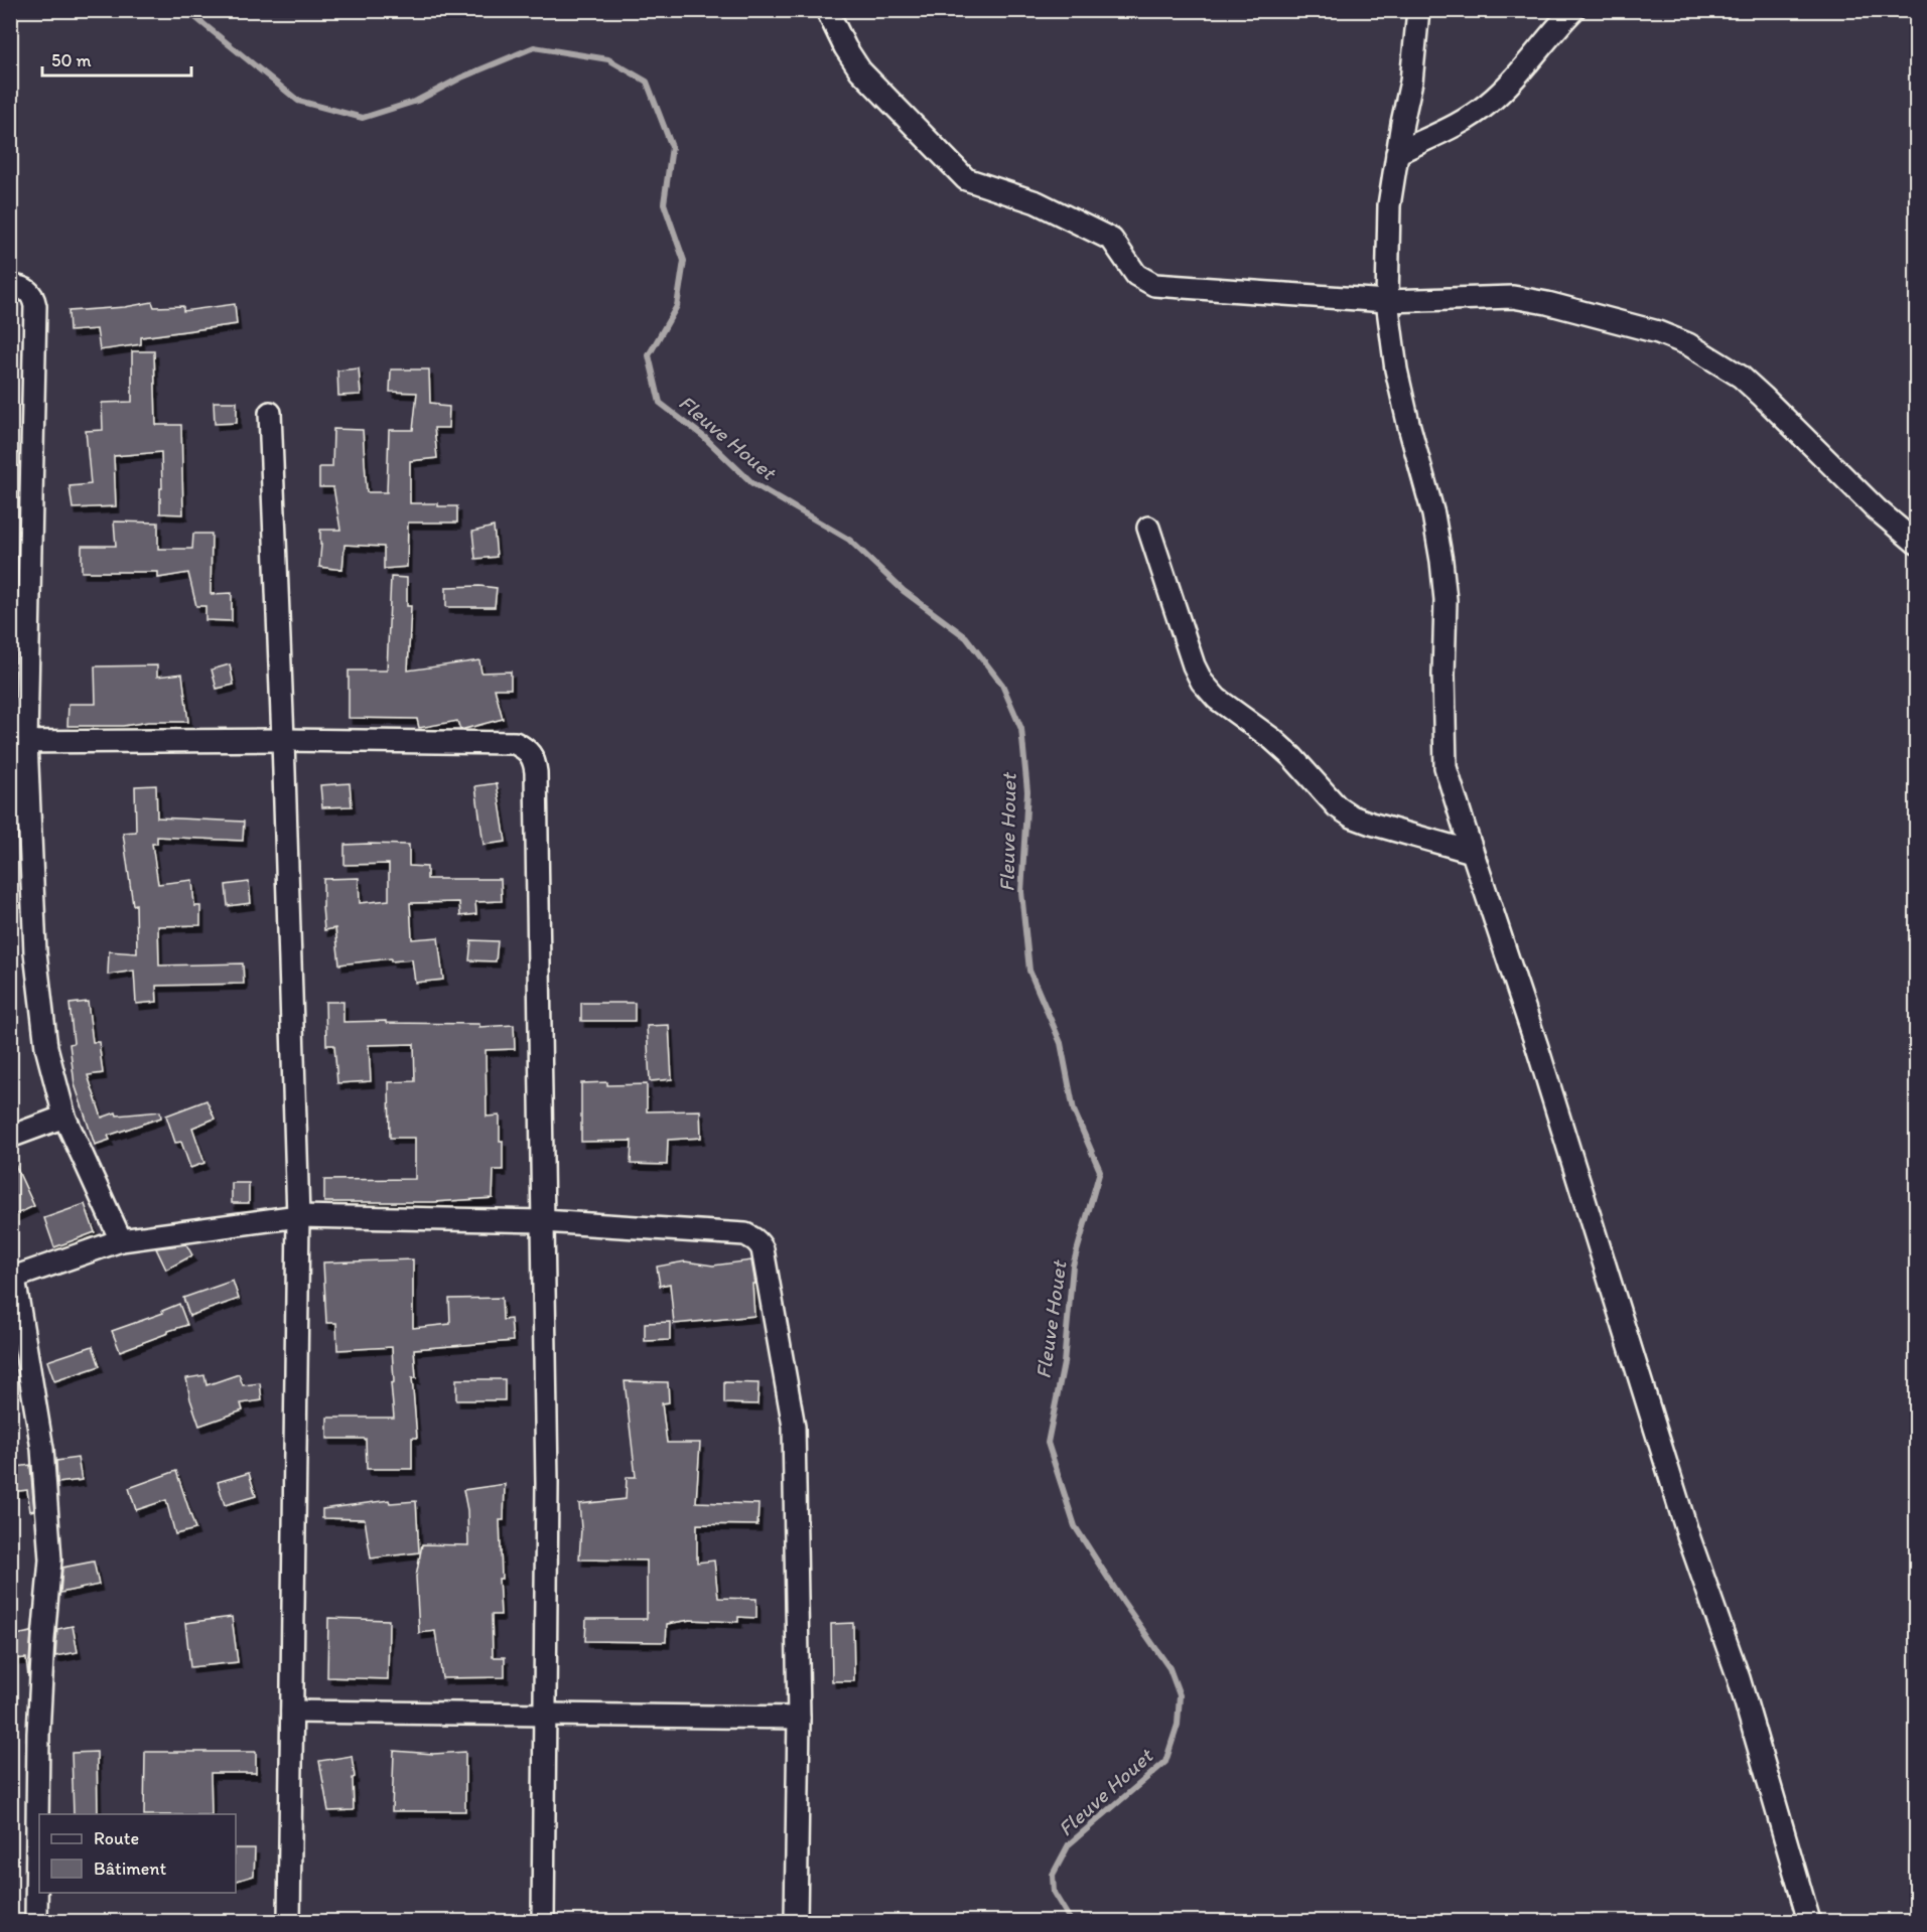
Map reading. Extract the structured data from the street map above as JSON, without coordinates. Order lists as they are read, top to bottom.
{
  "water": ["Fleuve Houet"],
  "legend": ["Route", "Bâtiment"],
  "scale_bar": "50 m"
}
